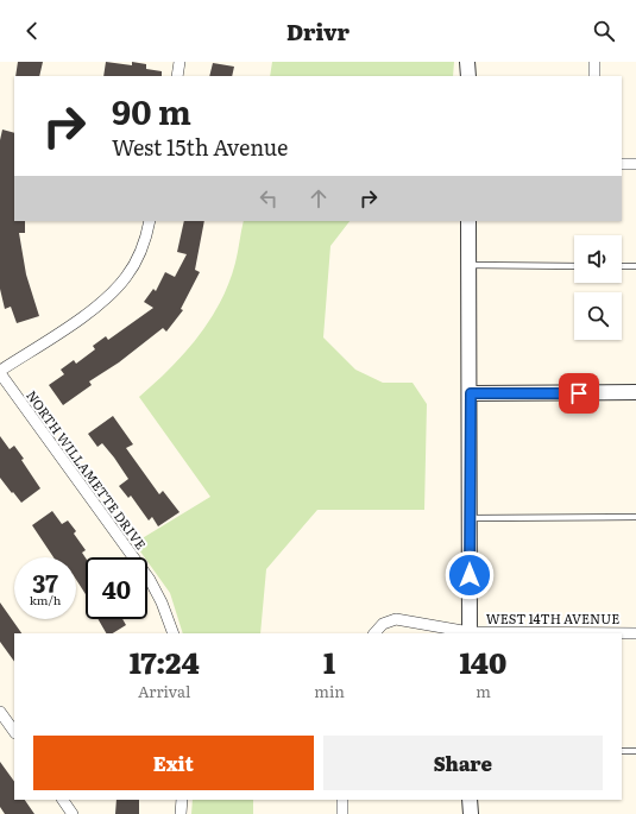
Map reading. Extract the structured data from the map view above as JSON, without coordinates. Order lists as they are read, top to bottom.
{
  "streets": {
    "street": ["NORTH WILLAMETTE DRIVE", "WEST 14TH AVENUE"]
  },
  "page": {
    "header": "Drivr",
    "turn": ["90 m", "West 15th Avenue"],
    "speed": "37 km/h",
    "limit": "40",
    "eta": [
      "17:24",
      "Arrival",
      "1",
      "min",
      "140",
      "m"
    ],
    "buttons": ["Exit", "Share"]
  }
}
